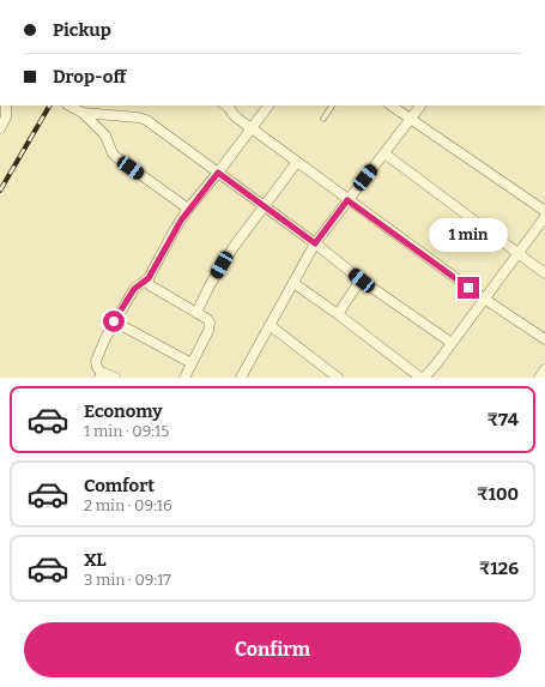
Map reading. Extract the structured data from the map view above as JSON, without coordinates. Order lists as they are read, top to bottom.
{
  "page": {
    "banner": ["Pickup", "Drop-off"],
    "bubble": "1 min",
    "list": [
      {
        "name": "Economy",
        "note": "1 min · 09:15",
        "value": "₹74"
      },
      {
        "name": "Comfort",
        "note": "2 min · 09:16",
        "value": "₹100"
      },
      {
        "name": "XL",
        "note": "3 min · 09:17",
        "value": "₹126"
      }
    ],
    "buttons": "Confirm"
  }
}
